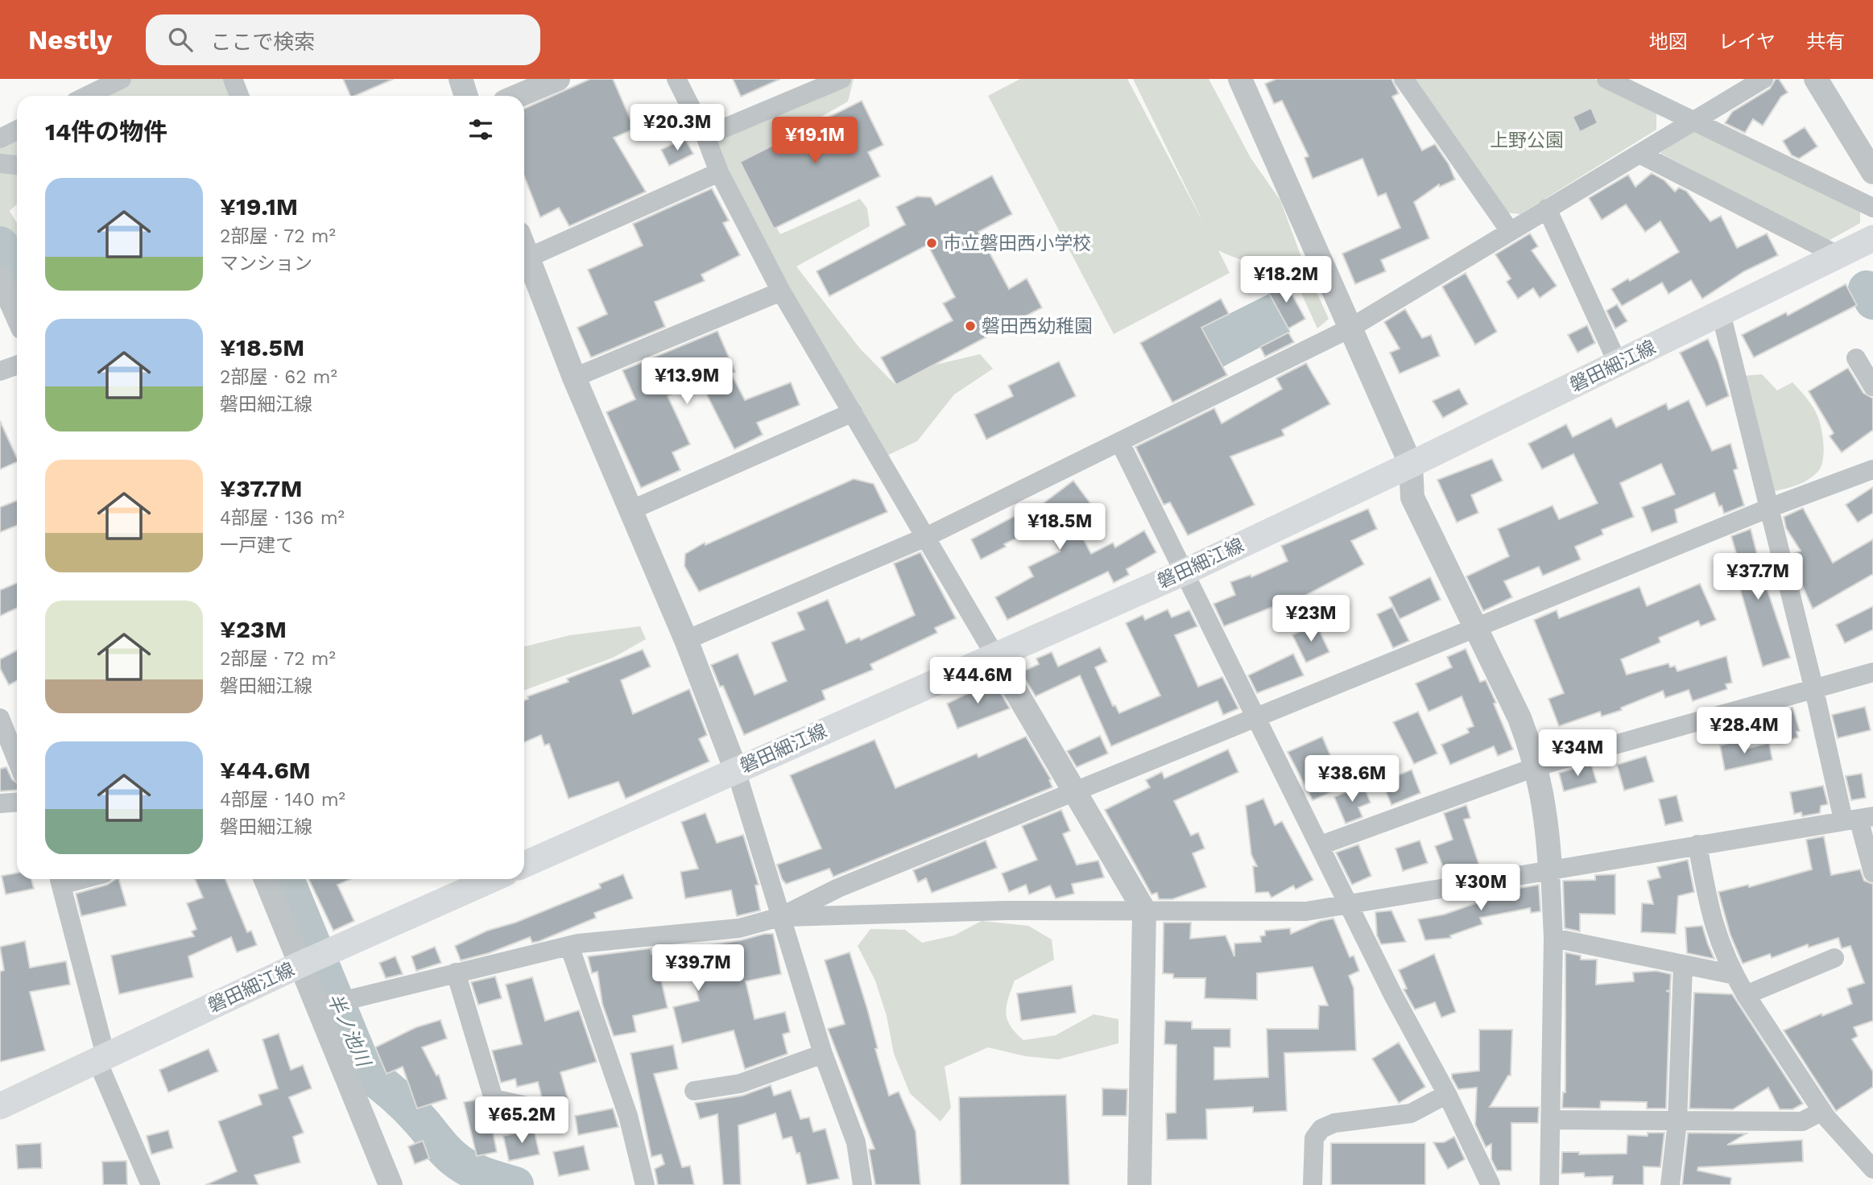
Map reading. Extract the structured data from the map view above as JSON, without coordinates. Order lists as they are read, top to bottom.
{
  "streets": {
    "main road": ["磐田細江線"]
  },
  "water": ["半ノ池川"],
  "parks": ["上野公園"],
  "places": ["市立磐田西小学校", "磐田西幼稚園"],
  "page": {
    "header": "Nestly",
    "search": "ここで検索",
    "nav": ["地図", "レイヤ", "共有"],
    "heading": "14件の物件",
    "price": [
      "¥20.3M",
      "¥19.1M",
      "¥18.2M",
      "¥13.9M",
      "¥18.5M",
      "¥37.7M",
      "¥23M",
      "¥44.6M",
      "¥28.4M",
      "¥34M",
      "¥38.6M",
      "¥30M",
      "¥39.7M",
      "¥65.2M"
    ],
    "list": [
      {
        "name": "¥19.1M",
        "note": "2部屋 · 72 m² · マンション"
      },
      {
        "name": "¥18.5M",
        "note": "2部屋 · 62 m² · 磐田細江線"
      },
      {
        "name": "¥37.7M",
        "note": "4部屋 · 136 m² · 一戸建て"
      },
      {
        "name": "¥23M",
        "note": "2部屋 · 72 m² · 磐田細江線"
      },
      {
        "name": "¥44.6M",
        "note": "4部屋 · 140 m² · 磐田細江線"
      }
    ]
  }
}
